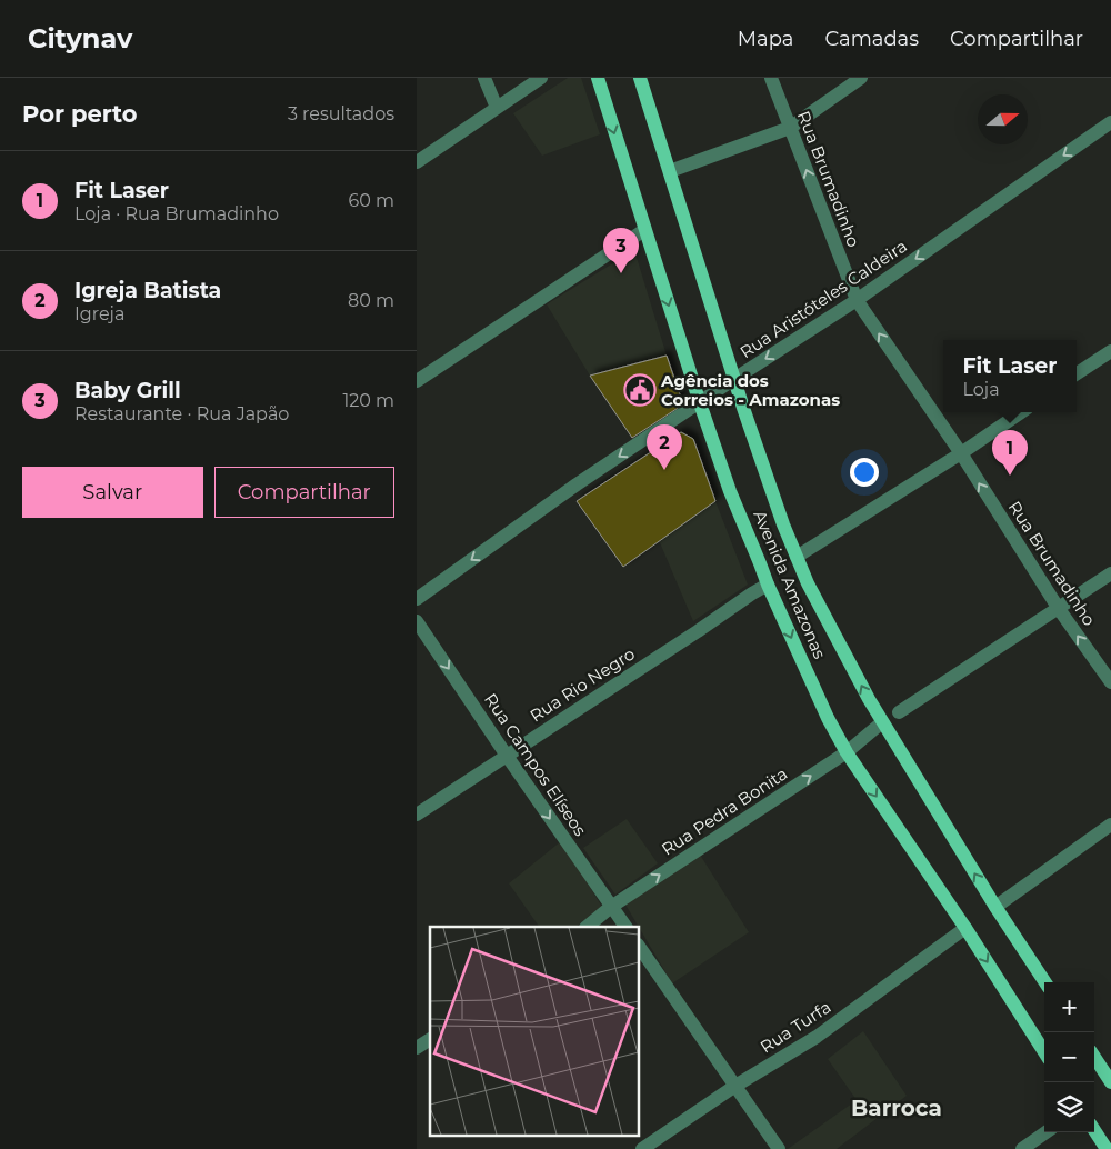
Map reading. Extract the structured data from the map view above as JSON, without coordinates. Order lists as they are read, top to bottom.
{
  "streets": {
    "main road": ["Avenida Amazonas"],
    "street": [
      "Rua Brumadinho",
      "Rua Aristóteles Caldeira",
      "Rua Rio Negro",
      "Rua Campos Elíseos",
      "Rua Pedra Bonita",
      "Rua Turfa"
    ]
  },
  "crossings": [
    ["Rua Brumadinho", "Rua Aristóteles Caldeira"],
    ["Rua Aristóteles Caldeira", "Avenida Amazonas"],
    ["Avenida Amazonas", "Rua Rio Negro"],
    ["Avenida Amazonas", "Rua Pedra Bonita"],
    ["Avenida Amazonas", "Rua Turfa"],
    ["Rua Rio Negro", "Rua Campos Elíseos"],
    ["Rua Campos Elíseos", "Rua Pedra Bonita"]
  ],
  "one_way": [
    "Rua Brumadinho",
    "Rua Aristóteles Caldeira",
    "Rua Campos Elíseos",
    "Rua Pedra Bonita"
  ],
  "districts": ["Barroca"],
  "places": {
    "public building": ["Agência dos Correios - Amazonas"]
  },
  "north": "right",
  "page": {
    "header": "Citynav",
    "nav": ["Mapa", "Camadas", "Compartilhar"],
    "heading": ["Por perto", "3 resultados"],
    "list": [
      {
        "mark": "1",
        "name": "Fit Laser",
        "note": "Loja · Rua Brumadinho",
        "value": "60 m"
      },
      {
        "mark": "2",
        "name": "Igreja Batista",
        "note": "Igreja",
        "value": "80 m"
      },
      {
        "mark": "3",
        "name": "Baby Grill",
        "note": "Restaurante · Rua Japão",
        "value": "120 m"
      }
    ],
    "pins": ["3", "2", "1"],
    "popup": ["Fit Laser", "Loja"],
    "buttons": ["Salvar", "Compartilhar"],
    "map_buttons": ["+", "−"]
  }
}
